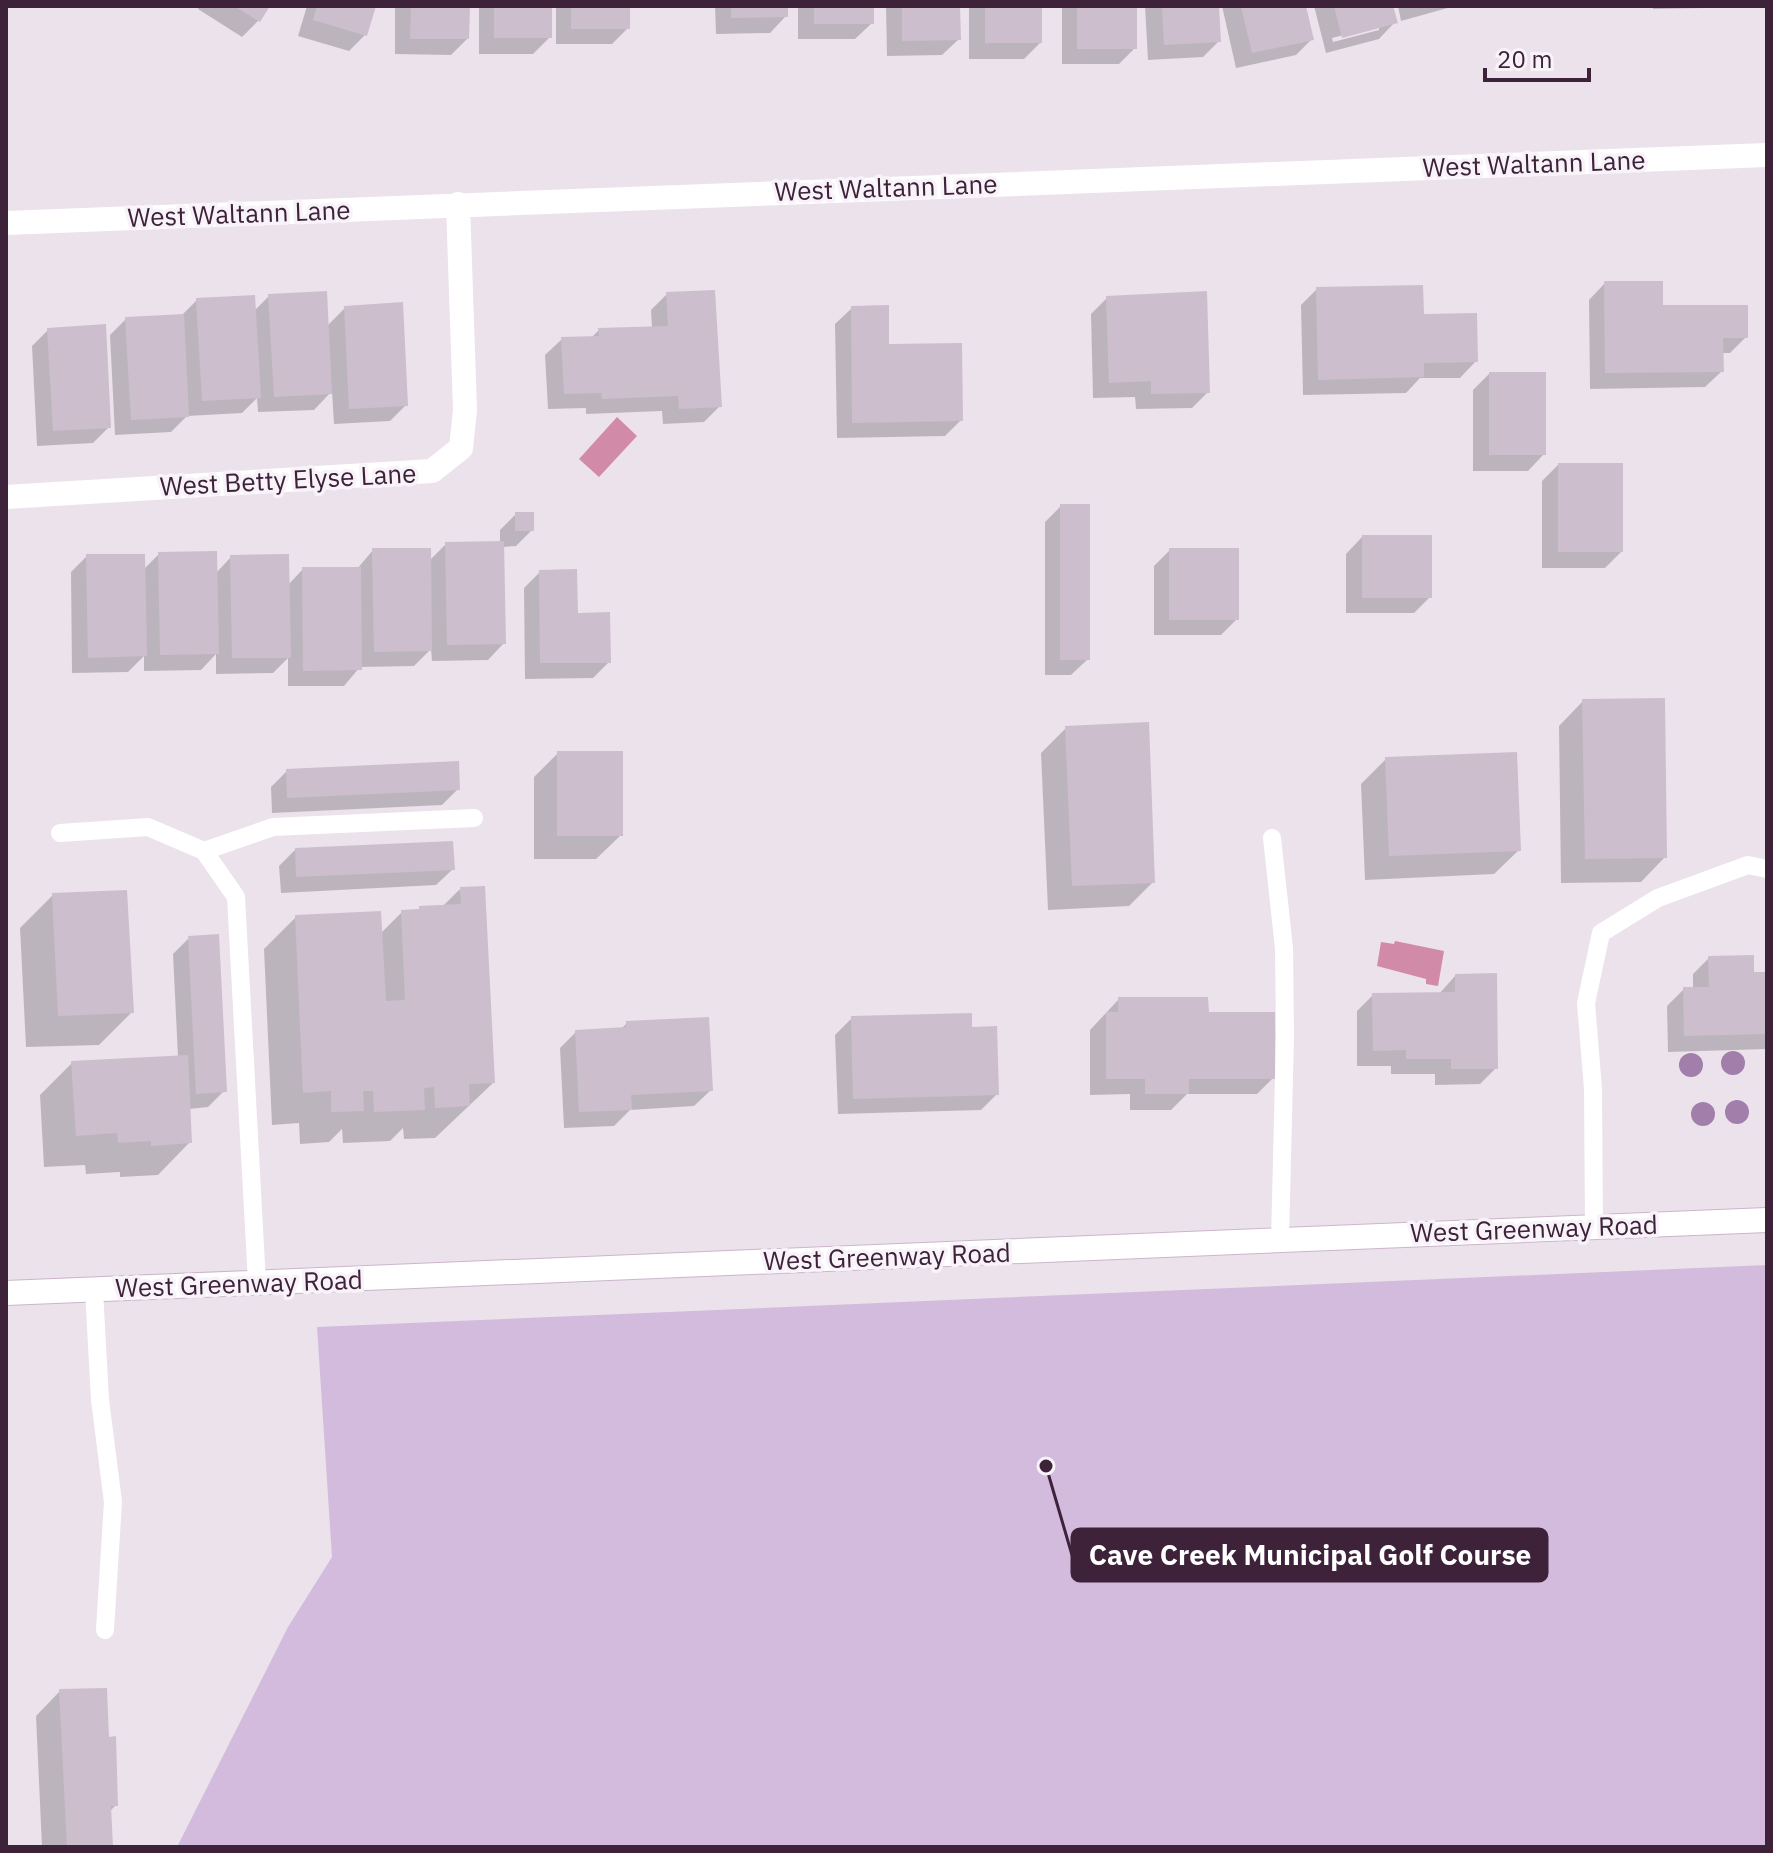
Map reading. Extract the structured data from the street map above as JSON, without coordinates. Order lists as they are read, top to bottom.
{
  "streets": {
    "street": ["West Waltann Lane", "West Betty Elyse Lane", "West Greenway Road"]
  },
  "crossings": [
    ["West Waltann Lane", "West Betty Elyse Lane"]
  ],
  "places": ["Cave Creek Municipal Golf Course"],
  "scale_bar": "20 m"
}
